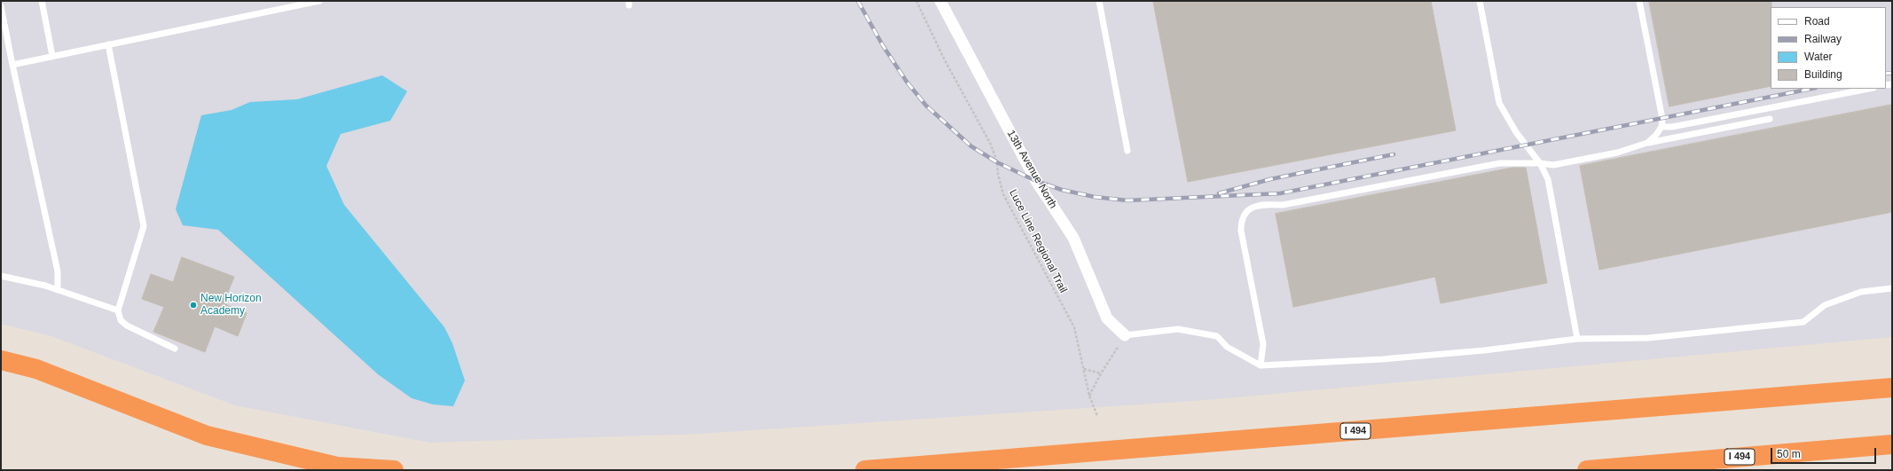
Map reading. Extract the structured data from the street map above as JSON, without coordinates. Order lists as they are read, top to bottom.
{
  "streets": {
    "highway": ["I 494"],
    "street": ["13th Avenue North"],
    "path": ["Luce Line Regional Trail"]
  },
  "places": ["New Horizon Academy"],
  "legend": [
    "Road",
    "Railway",
    "Water",
    "Building"
  ],
  "scale_bar": "50 m"
}
